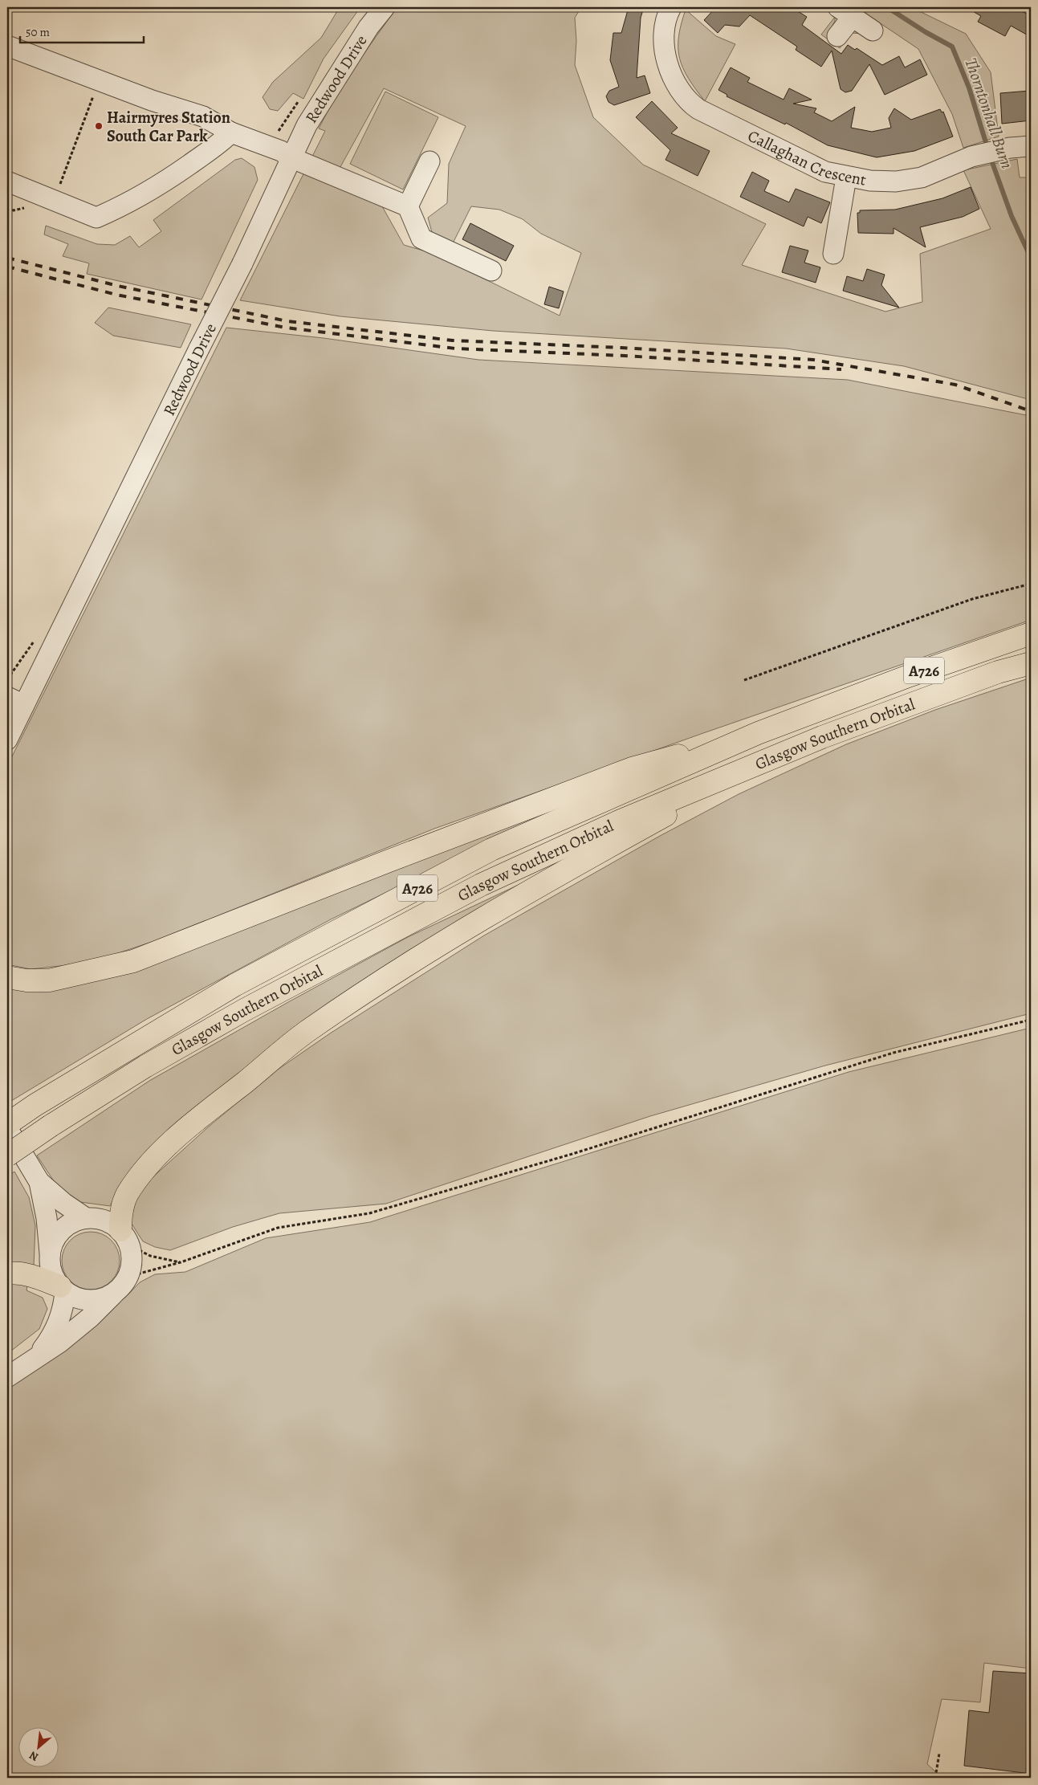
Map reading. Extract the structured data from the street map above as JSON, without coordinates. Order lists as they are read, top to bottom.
{
  "streets": {
    "highway": ["A726", "Glasgow Southern Orbital"],
    "street": ["Redwood Drive", "Callaghan Crescent"]
  },
  "crossings": [
    ["A726", "Glasgow Southern Orbital"]
  ],
  "water": ["Thorntonhall Burn"],
  "places": ["Hairmyres Station South Car Park"],
  "scale_bar": "50 m",
  "north": "bottom left"
}
